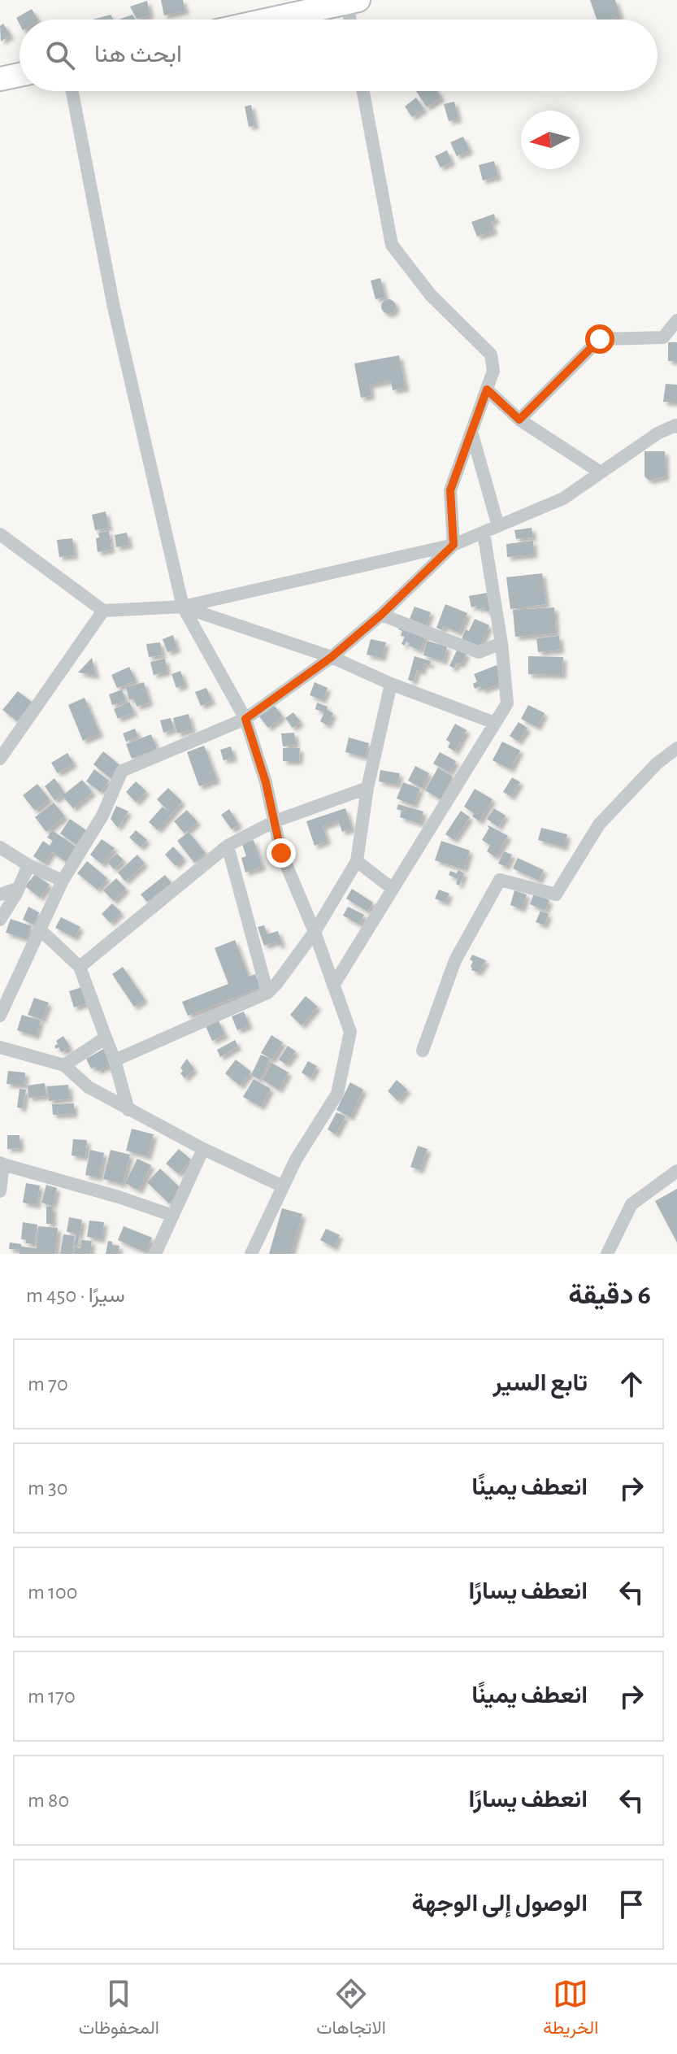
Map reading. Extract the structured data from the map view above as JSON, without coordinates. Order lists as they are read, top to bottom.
{
  "north": "left",
  "page": {
    "search": "ابحث هنا",
    "heading": ["6 دقيقة", "سيرًا · 450 m"],
    "list": [
      ["تابع السير", "70 m"],
      ["انعطف يمينًا", "30 m"],
      ["انعطف يسارًا", "100 m"],
      ["انعطف يمينًا", "170 m"],
      ["انعطف يسارًا", "80 m"],
      "الوصول إلى الوجهة"
    ],
    "nav": ["الخريطة", "الاتجاهات", "المحفوظات"]
  }
}
